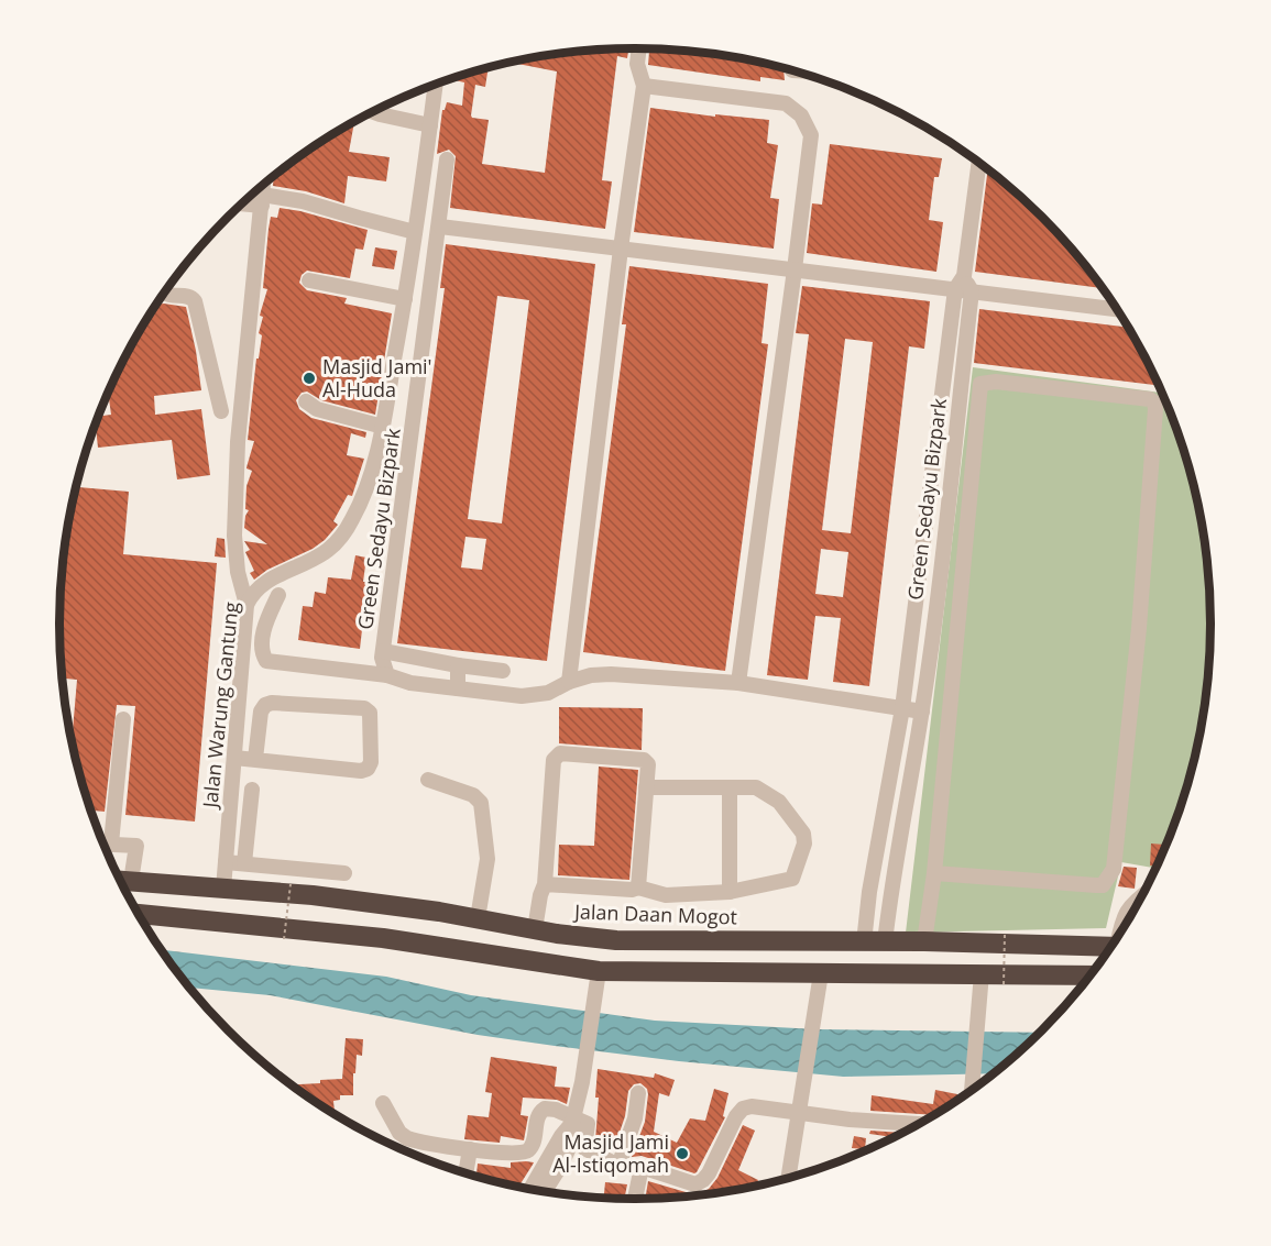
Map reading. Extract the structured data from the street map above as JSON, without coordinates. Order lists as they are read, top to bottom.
{
  "streets": {
    "highway": ["Jalan Daan Mogot"],
    "street": ["Green Sedayu Bizpark", "Jalan Warung Gantung"]
  },
  "crossings": [
    ["Green Sedayu Bizpark", "Jalan Daan Mogot"],
    ["Jalan Warung Gantung", "Jalan Daan Mogot"]
  ],
  "places": ["Masjid Jami' Al-Huda", "Masjid Jami Al-Istiqomah"]
}
